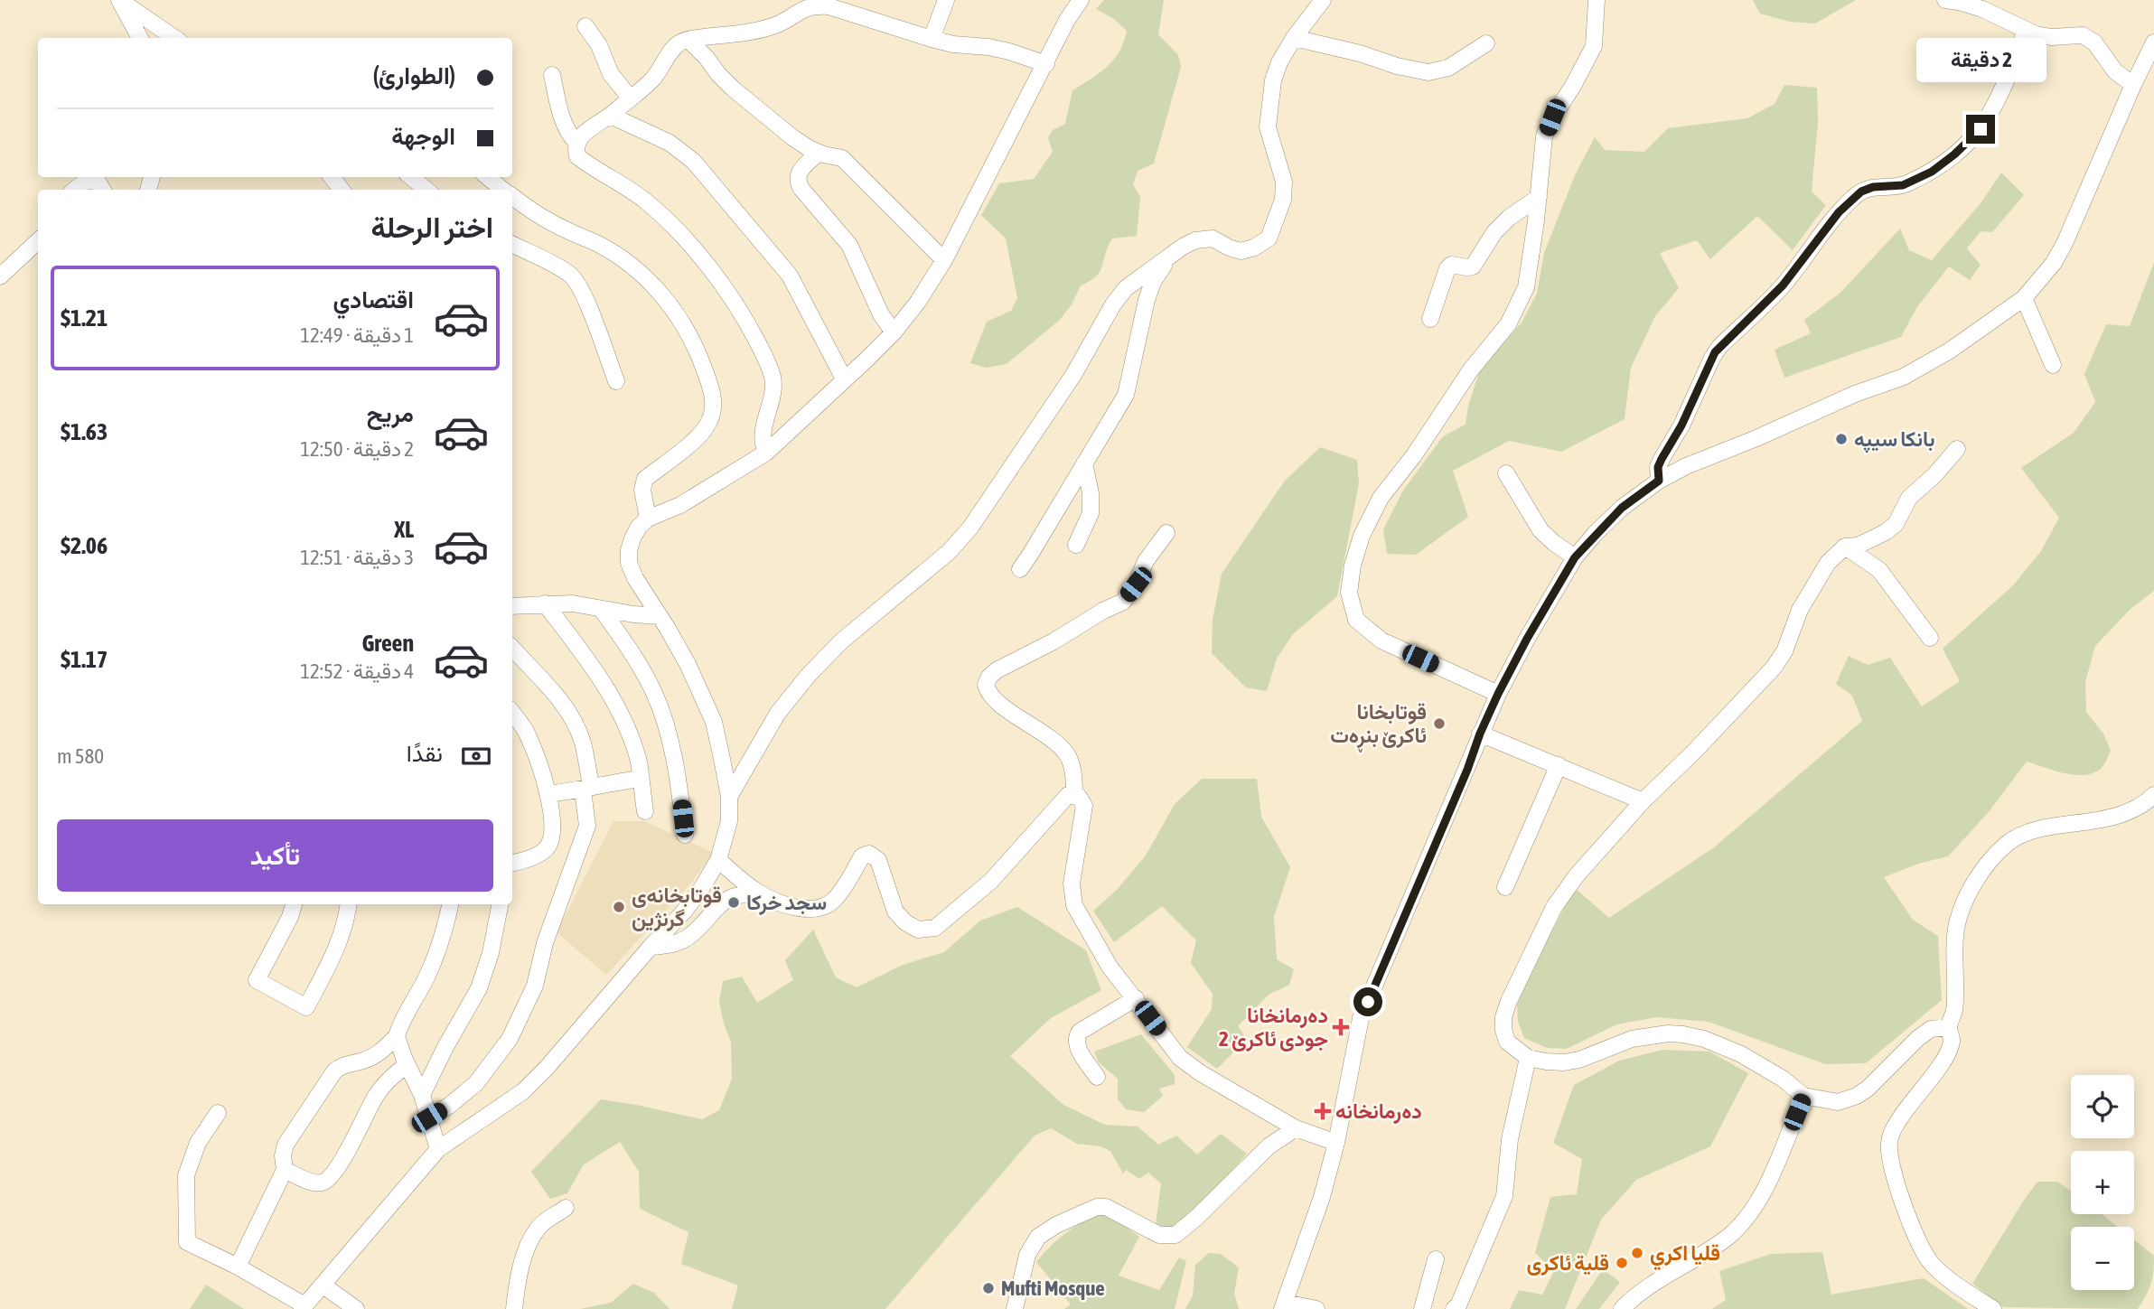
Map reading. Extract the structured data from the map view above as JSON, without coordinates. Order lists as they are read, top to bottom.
{
  "places": {
    "other": [
      "بانکا سیپە",
      "قوتابخانا ئاکرێ بنڕەت",
      "سجد خركا",
      "قوتابخانەی گرنژین",
      "قليا اكري",
      "قلية ئاكرى",
      "Mufti Mosque"
    ],
    "health": ["دەرمانخانا جودی ئاکرێ 2", "دەرمانخانە"]
  },
  "page": {
    "bubble": "2 دقيقة",
    "banner": ["(الطوارئ)", "الوجهة"],
    "heading": "اختر الرحلة",
    "list": [
      {
        "name": "اقتصادي",
        "note": "1 دقيقة · 12:49",
        "value": "$1.21"
      },
      {
        "name": "مريح",
        "note": "2 دقيقة · 12:50",
        "value": "$1.63"
      },
      {
        "name": "XL",
        "note": "3 دقيقة · 12:51",
        "value": "$2.06"
      },
      {
        "name": "Green",
        "note": "4 دقيقة · 12:52",
        "value": "$1.17"
      }
    ],
    "pay": ["نقدًا", "580 m"],
    "buttons": "تأكيد",
    "map_buttons": ["+", "−"]
  }
}
